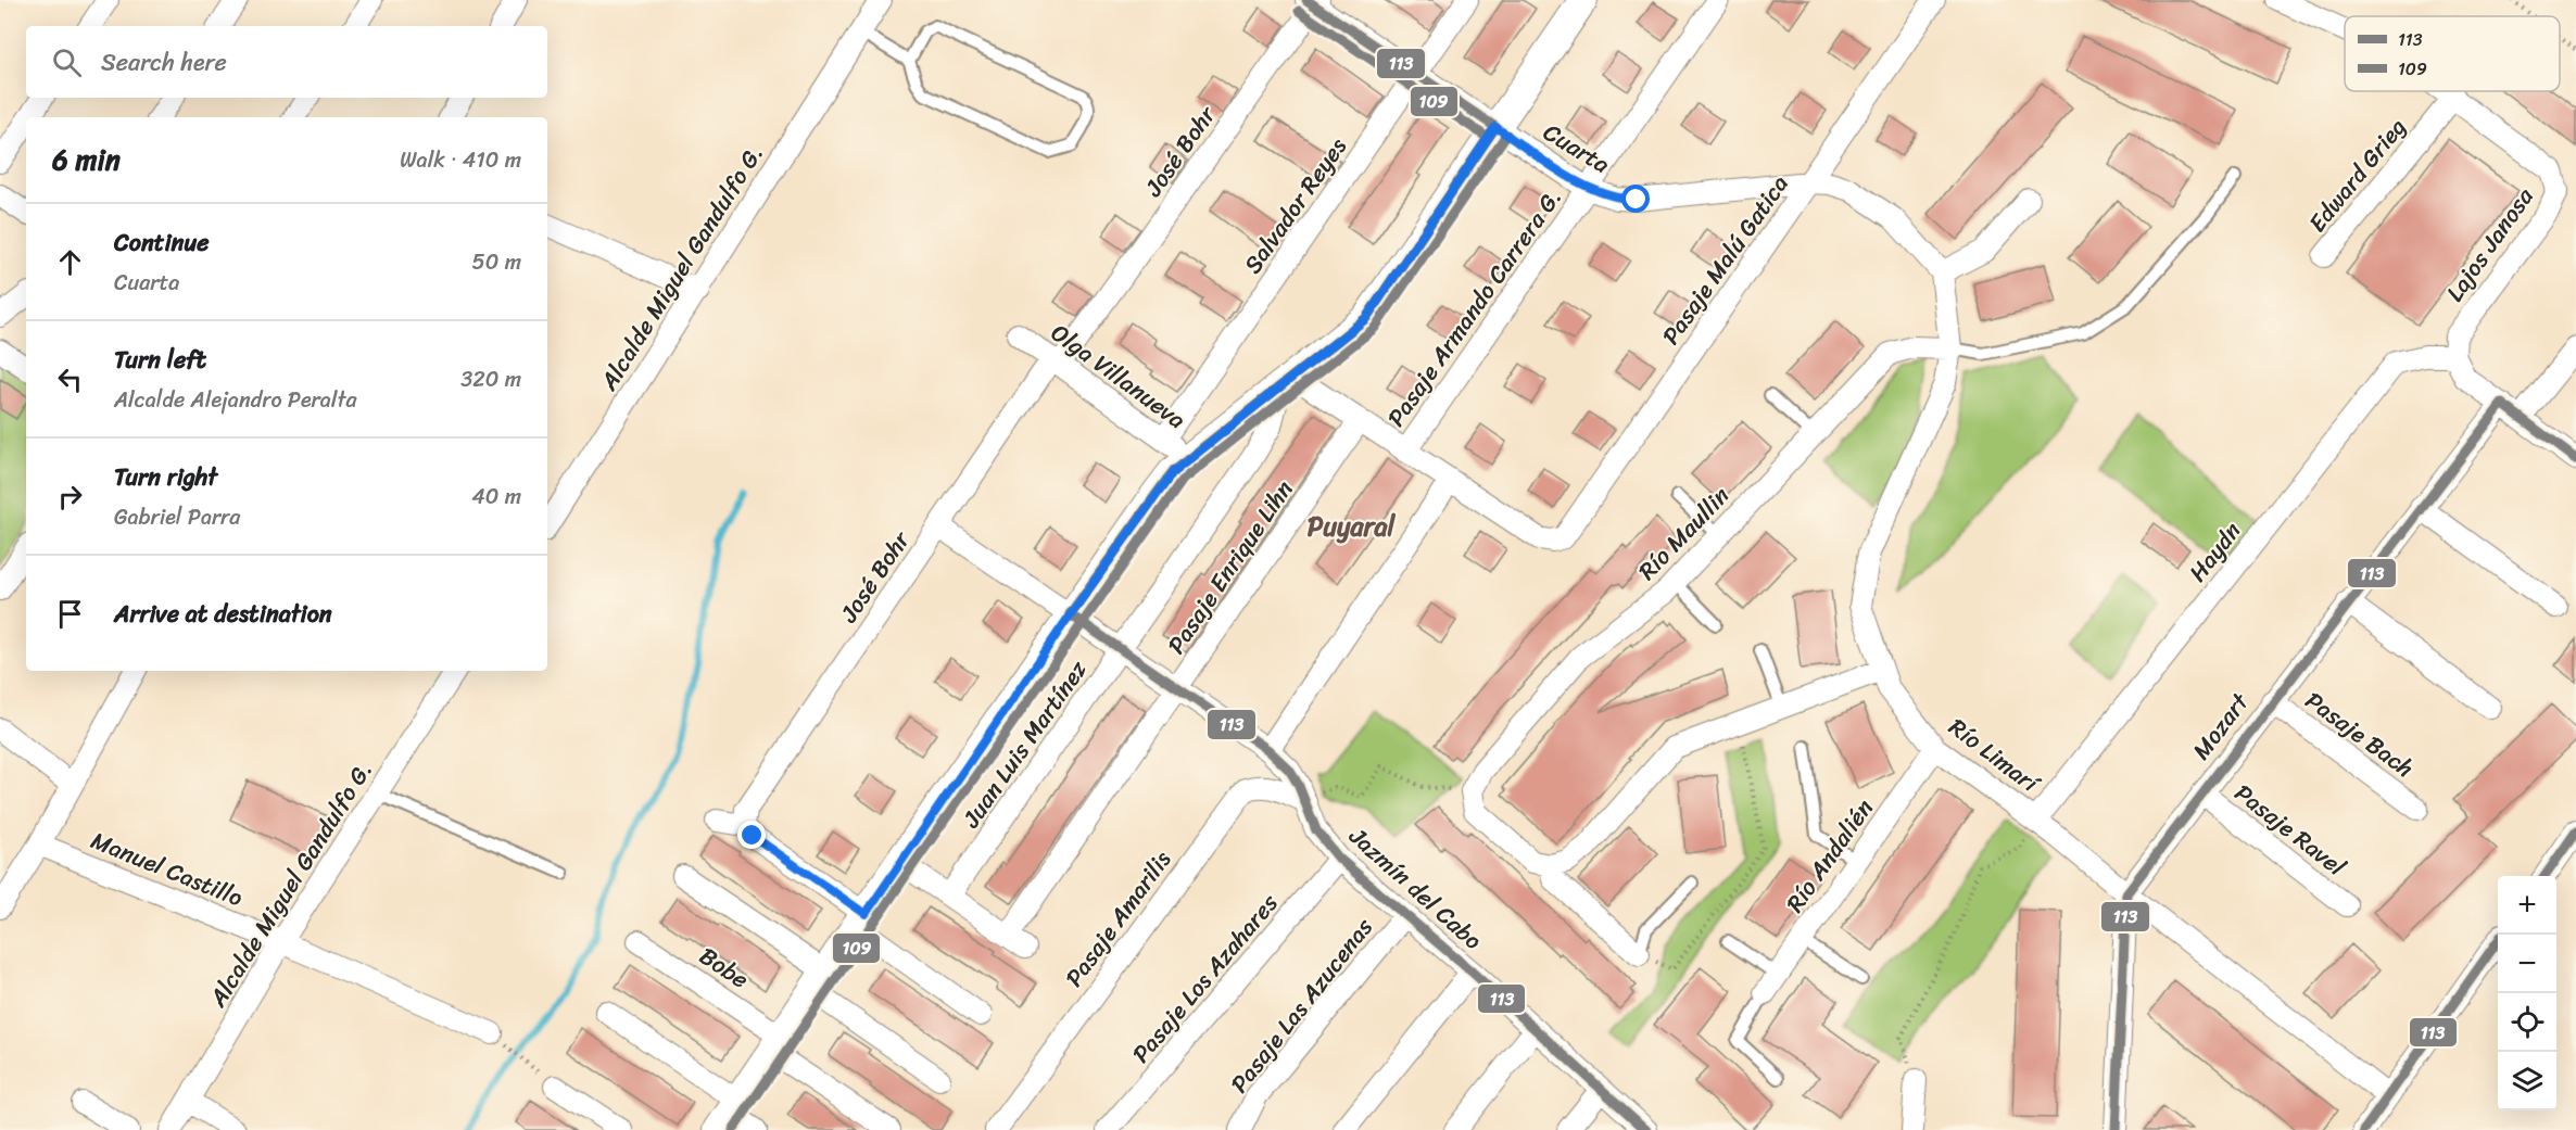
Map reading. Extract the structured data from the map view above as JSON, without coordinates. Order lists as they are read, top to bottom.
{
  "streets": {
    "street": [
      "Cuarta",
      "José Bohr",
      "Edward Grieg",
      "Salvador Reyes",
      "Lajos Janosa",
      "Pasaje Malú Gatica",
      "Alcalde Miguel Gandulfo G.",
      "Pasaje Armando Carrera G.",
      "Olga Villanueva",
      "Río Maullin",
      "Haydn",
      "Pasaje Enrique Lihn",
      "Mozart",
      "Pasaje Bach",
      "Juan Luis Martínez",
      "Río Limarí",
      "Pasaje Ravel",
      "Río Andalién",
      "Manuel Castillo",
      "Jazmín del Cabo",
      "Pasaje Amarilis",
      "Bobe",
      "Pasaje Los Azahares",
      "Pasaje Las Azucenas"
    ]
  },
  "crossings": [
    ["Cuarta", "José Bohr"],
    ["Cuarta", "Salvador Reyes"],
    ["Cuarta", "Pasaje Malú Gatica"],
    ["Cuarta", "Pasaje Armando Carrera G."],
    ["Cuarta", "Río Limarí"],
    ["José Bohr", "Olga Villanueva"],
    ["José Bohr", "Jazmín del Cabo"],
    ["Edward Grieg", "Lajos Janosa"],
    ["Salvador Reyes", "Olga Villanueva"],
    ["Lajos Janosa", "Haydn"],
    ["Alcalde Miguel Gandulfo G.", "Manuel Castillo"],
    ["Río Maullin", "Río Limarí"],
    ["Haydn", "Río Limarí"],
    ["Pasaje Enrique Lihn", "Juan Luis Martínez"],
    ["Pasaje Enrique Lihn", "Jazmín del Cabo"],
    ["Mozart", "Pasaje Bach"],
    ["Mozart", "Río Limarí"],
    ["Mozart", "Pasaje Ravel"],
    ["Juan Luis Martínez", "Jazmín del Cabo"],
    ["Río Limarí", "Río Andalién"],
    ["Jazmín del Cabo", "Pasaje Amarilis"],
    ["Jazmín del Cabo", "Pasaje Los Azahares"],
    ["Jazmín del Cabo", "Pasaje Las Azucenas"]
  ],
  "districts": ["Puyaral"],
  "lines": ["transit line 113", "transit line 109"],
  "legend": ["113", "109"],
  "page": {
    "search": "Search here",
    "heading": ["6 min", "Walk · 410 m"],
    "list": [
      ["Continue", "Cuarta", "50 m"],
      ["Turn left", "Alcalde Alejandro Peralta", "320 m"],
      ["Turn right", "Gabriel Parra", "40 m"],
      "Arrive at destination"
    ],
    "map_buttons": ["+", "−"]
  }
}
